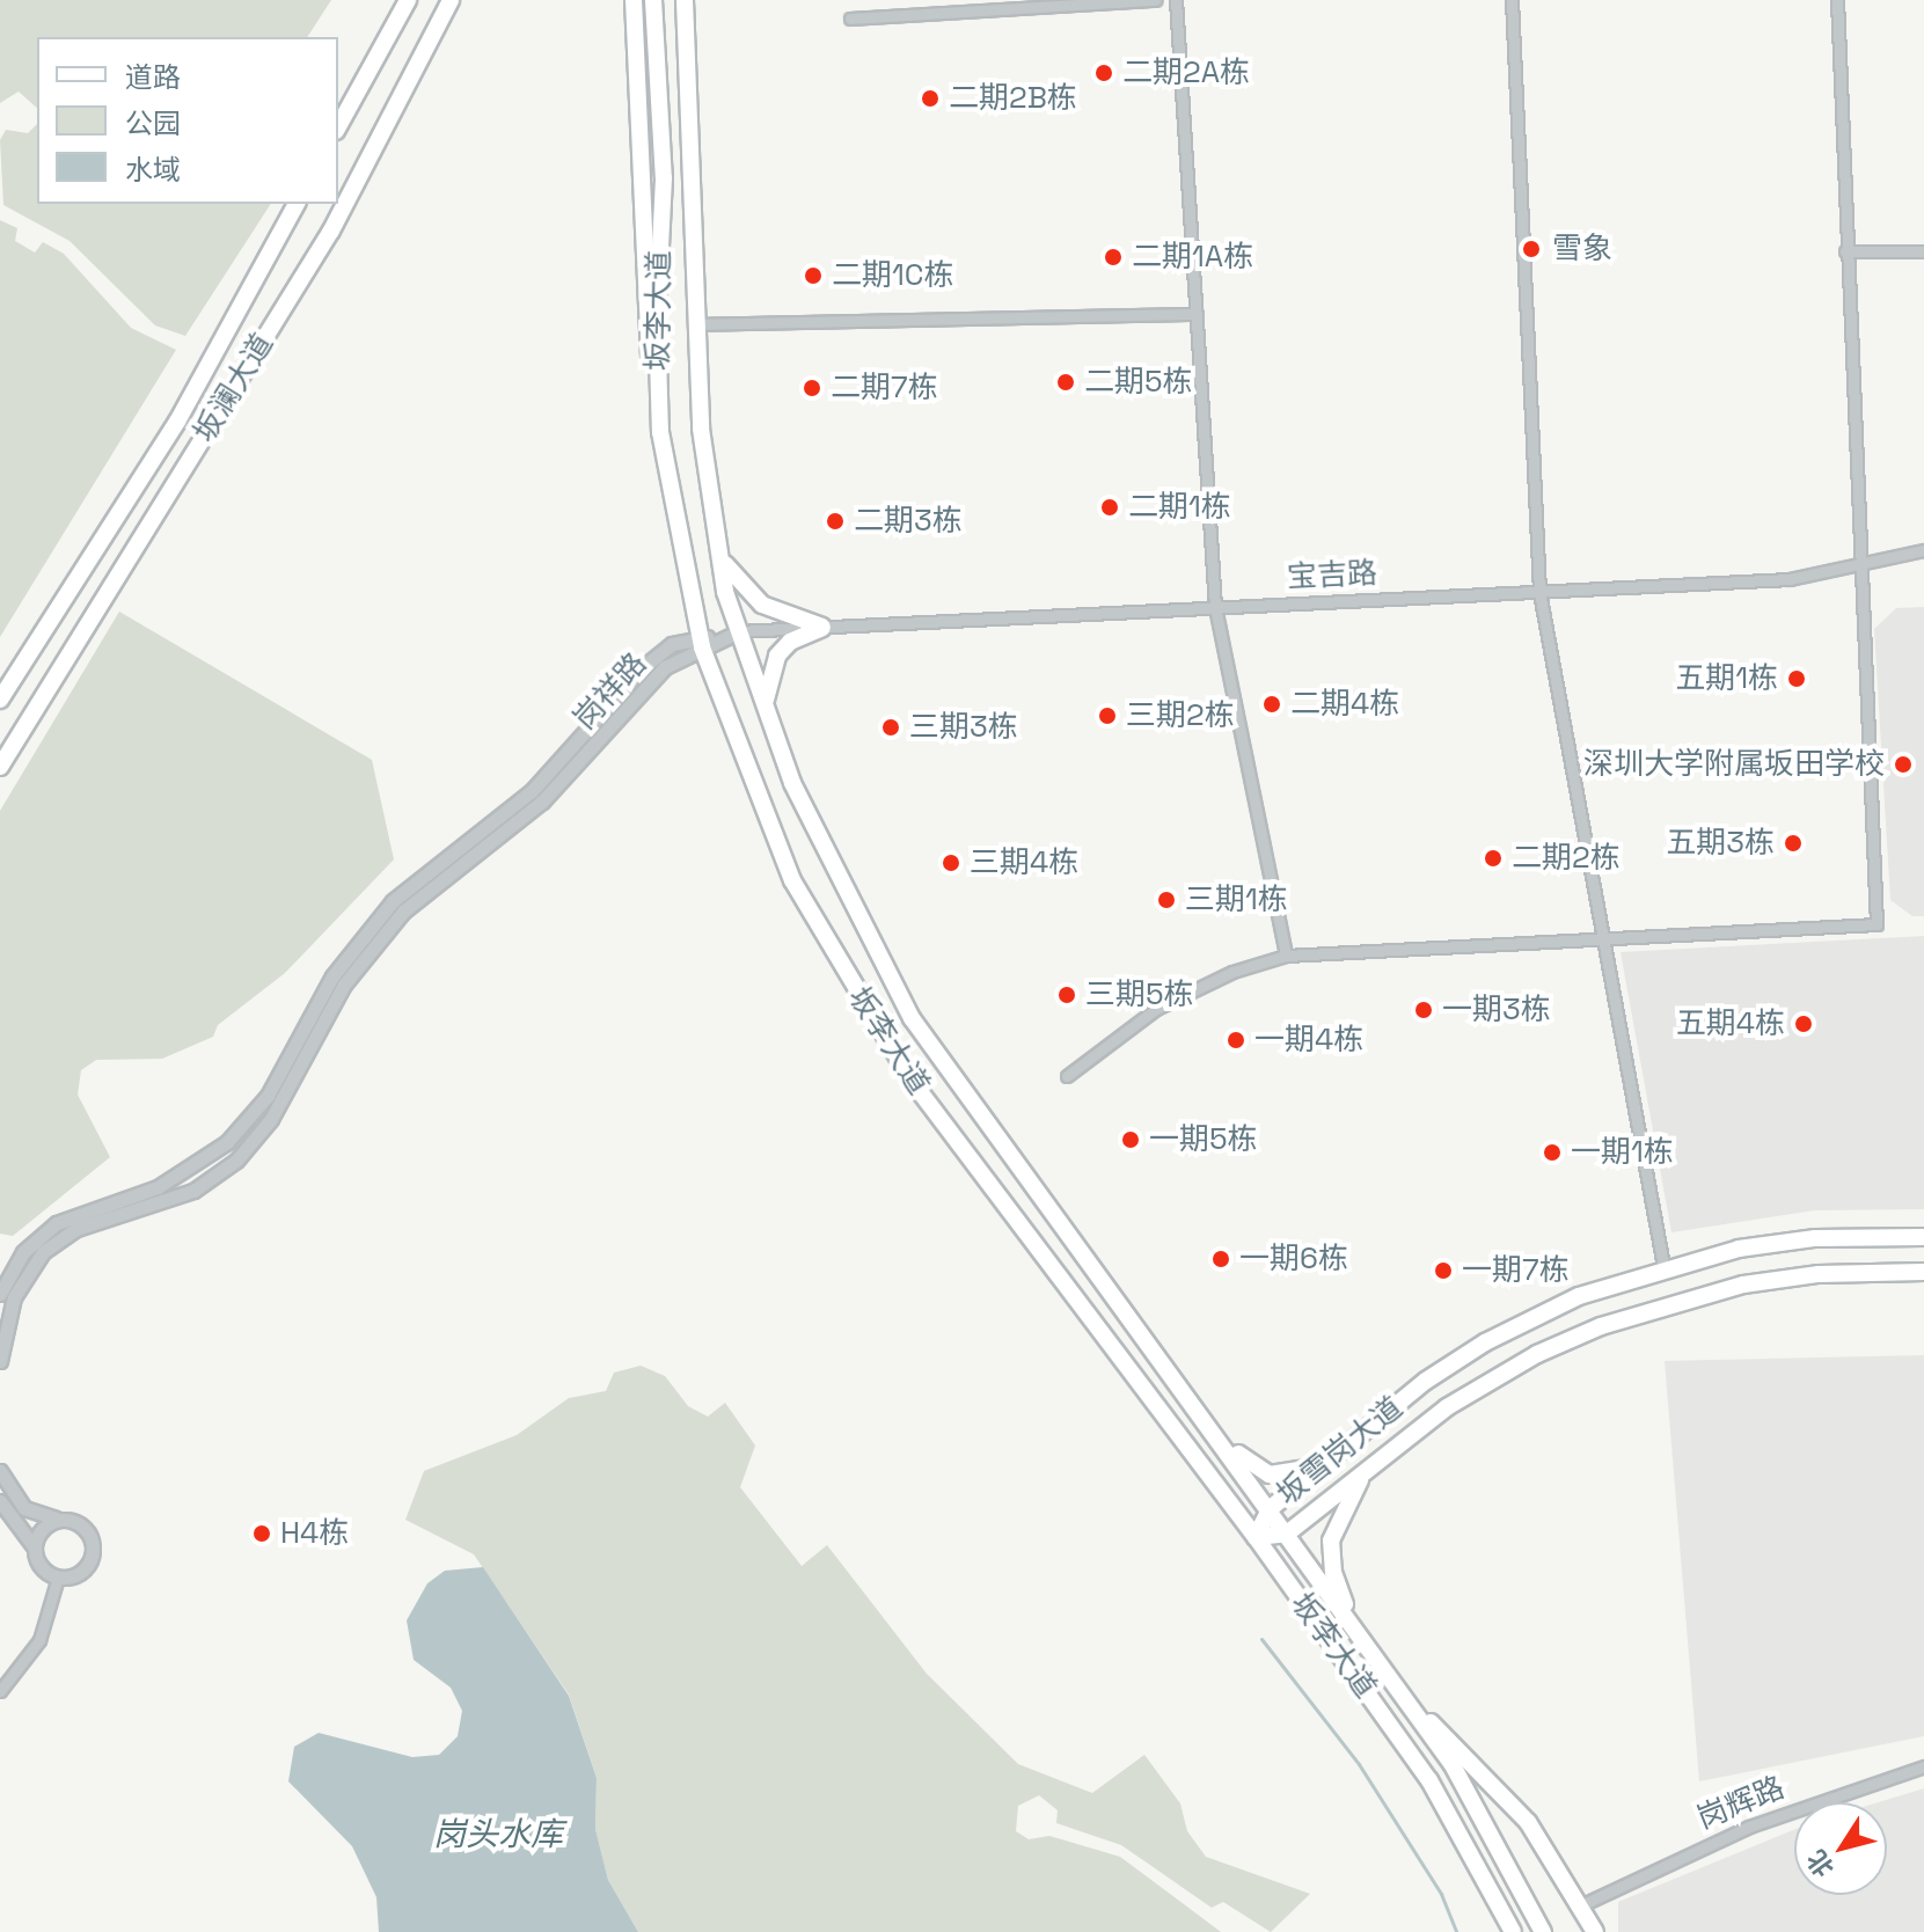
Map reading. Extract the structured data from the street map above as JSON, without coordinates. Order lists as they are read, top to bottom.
{
  "streets": {
    "main road": ["坂李大道", "坂澜大道", "坂雪岗大道"],
    "street": ["宝吉路", "岗祥路", "岗辉路"]
  },
  "crossings": [
    ["坂李大道", "宝吉路"],
    ["坂李大道", "岗祥路"],
    ["坂李大道", "坂雪岗大道"],
    ["宝吉路", "岗祥路"]
  ],
  "water": ["岗头水库"],
  "places": [
    "二期2A栋",
    "二期2B栋",
    "雪象",
    "二期1A栋",
    "二期1C栋",
    "二期5栋",
    "二期7栋",
    "二期1栋",
    "二期3栋",
    "五期1栋",
    "二期4栋",
    "三期2栋",
    "三期3栋",
    "深圳大学附属坂田学校",
    "五期3栋",
    "二期2栋",
    "三期4栋",
    "三期1栋",
    "三期5栋",
    "一期3栋",
    "五期4栋",
    "一期4栋",
    "一期5栋",
    "一期1栋",
    "一期6栋",
    "一期7栋",
    "H4栋"
  ],
  "legend": ["道路", "公园", "水域"],
  "north": "bottom left"
}
